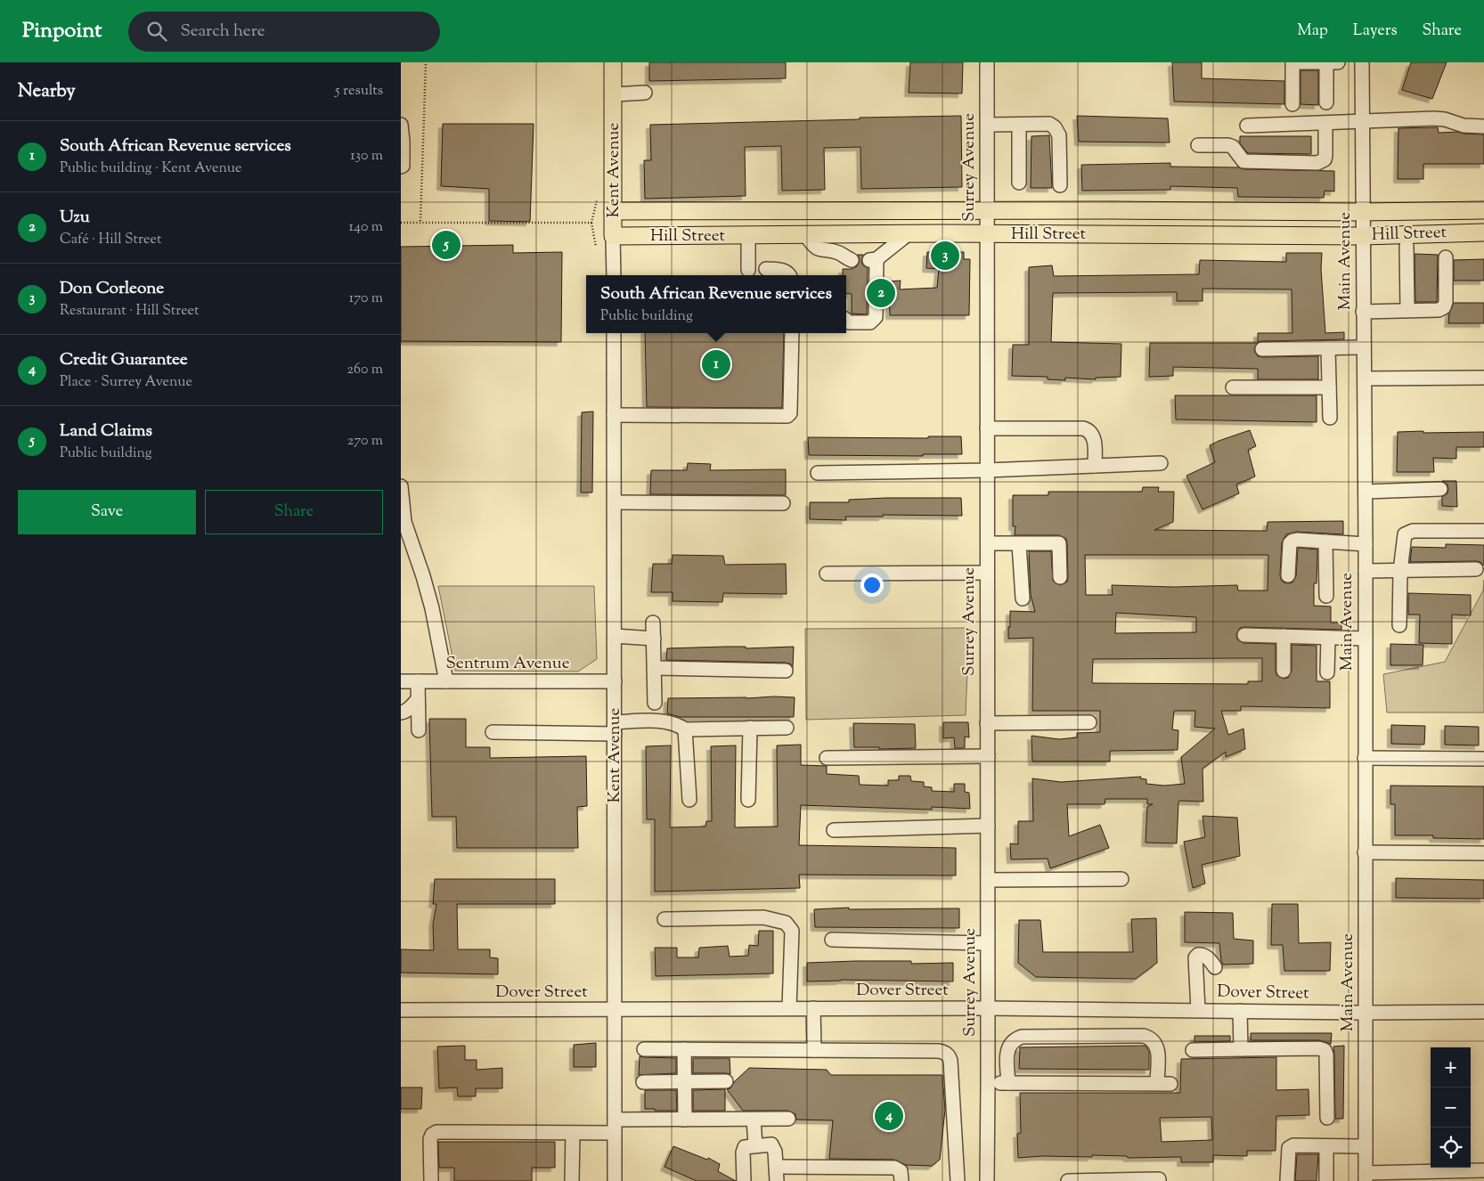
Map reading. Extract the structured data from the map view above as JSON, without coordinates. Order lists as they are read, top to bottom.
{
  "streets": {
    "main road": ["Kent Avenue", "Hill Street"],
    "street": [
      "Surrey Avenue",
      "Main Avenue",
      "Sentrum Avenue",
      "Dover Street"
    ]
  },
  "crossings": [
    ["Surrey Avenue", "Hill Street"],
    ["Surrey Avenue", "Dover Street"],
    ["Kent Avenue", "Hill Street"],
    ["Kent Avenue", "Sentrum Avenue"],
    ["Kent Avenue", "Dover Street"],
    ["Hill Street", "Main Avenue"],
    ["Main Avenue", "Dover Street"]
  ],
  "page": {
    "header": "Pinpoint",
    "search": "Search here",
    "nav": ["Map", "Layers", "Share"],
    "heading": ["Nearby", "5 results"],
    "list": [
      {
        "mark": "1",
        "name": "South African Revenue services",
        "note": "Public building · Kent Avenue",
        "value": "130 m"
      },
      {
        "mark": "2",
        "name": "Uzu",
        "note": "Café · Hill Street",
        "value": "140 m"
      },
      {
        "mark": "3",
        "name": "Don Corleone",
        "note": "Restaurant · Hill Street",
        "value": "170 m"
      },
      {
        "mark": "4",
        "name": "Credit Guarantee",
        "note": "Place · Surrey Avenue",
        "value": "260 m"
      },
      {
        "mark": "5",
        "name": "Land Claims",
        "note": "Public building",
        "value": "270 m"
      }
    ],
    "pins": [
      "5",
      "3",
      "2",
      "1",
      "4"
    ],
    "popup": ["South African Revenue services", "Public building"],
    "buttons": ["Save", "Share"],
    "map_buttons": ["+", "−"]
  }
}
